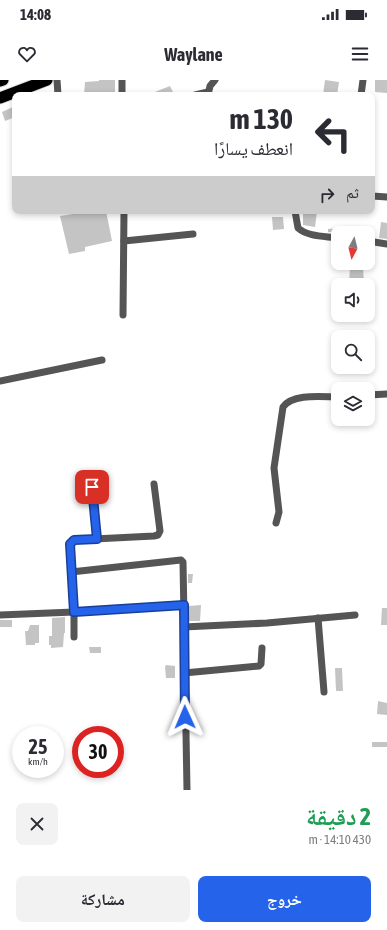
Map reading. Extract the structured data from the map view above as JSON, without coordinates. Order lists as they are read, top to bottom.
{
  "north": "bottom",
  "page": {
    "status": "14:08",
    "header": "Waylane",
    "turn": ["130 m", "انعطف يسارًا"],
    "then": "ثم",
    "speed": "25 km/h",
    "limit": "30",
    "heading": ["2 دقيقة", "430 m · 14:10"],
    "buttons": ["خروج", "مشاركة"]
  }
}
